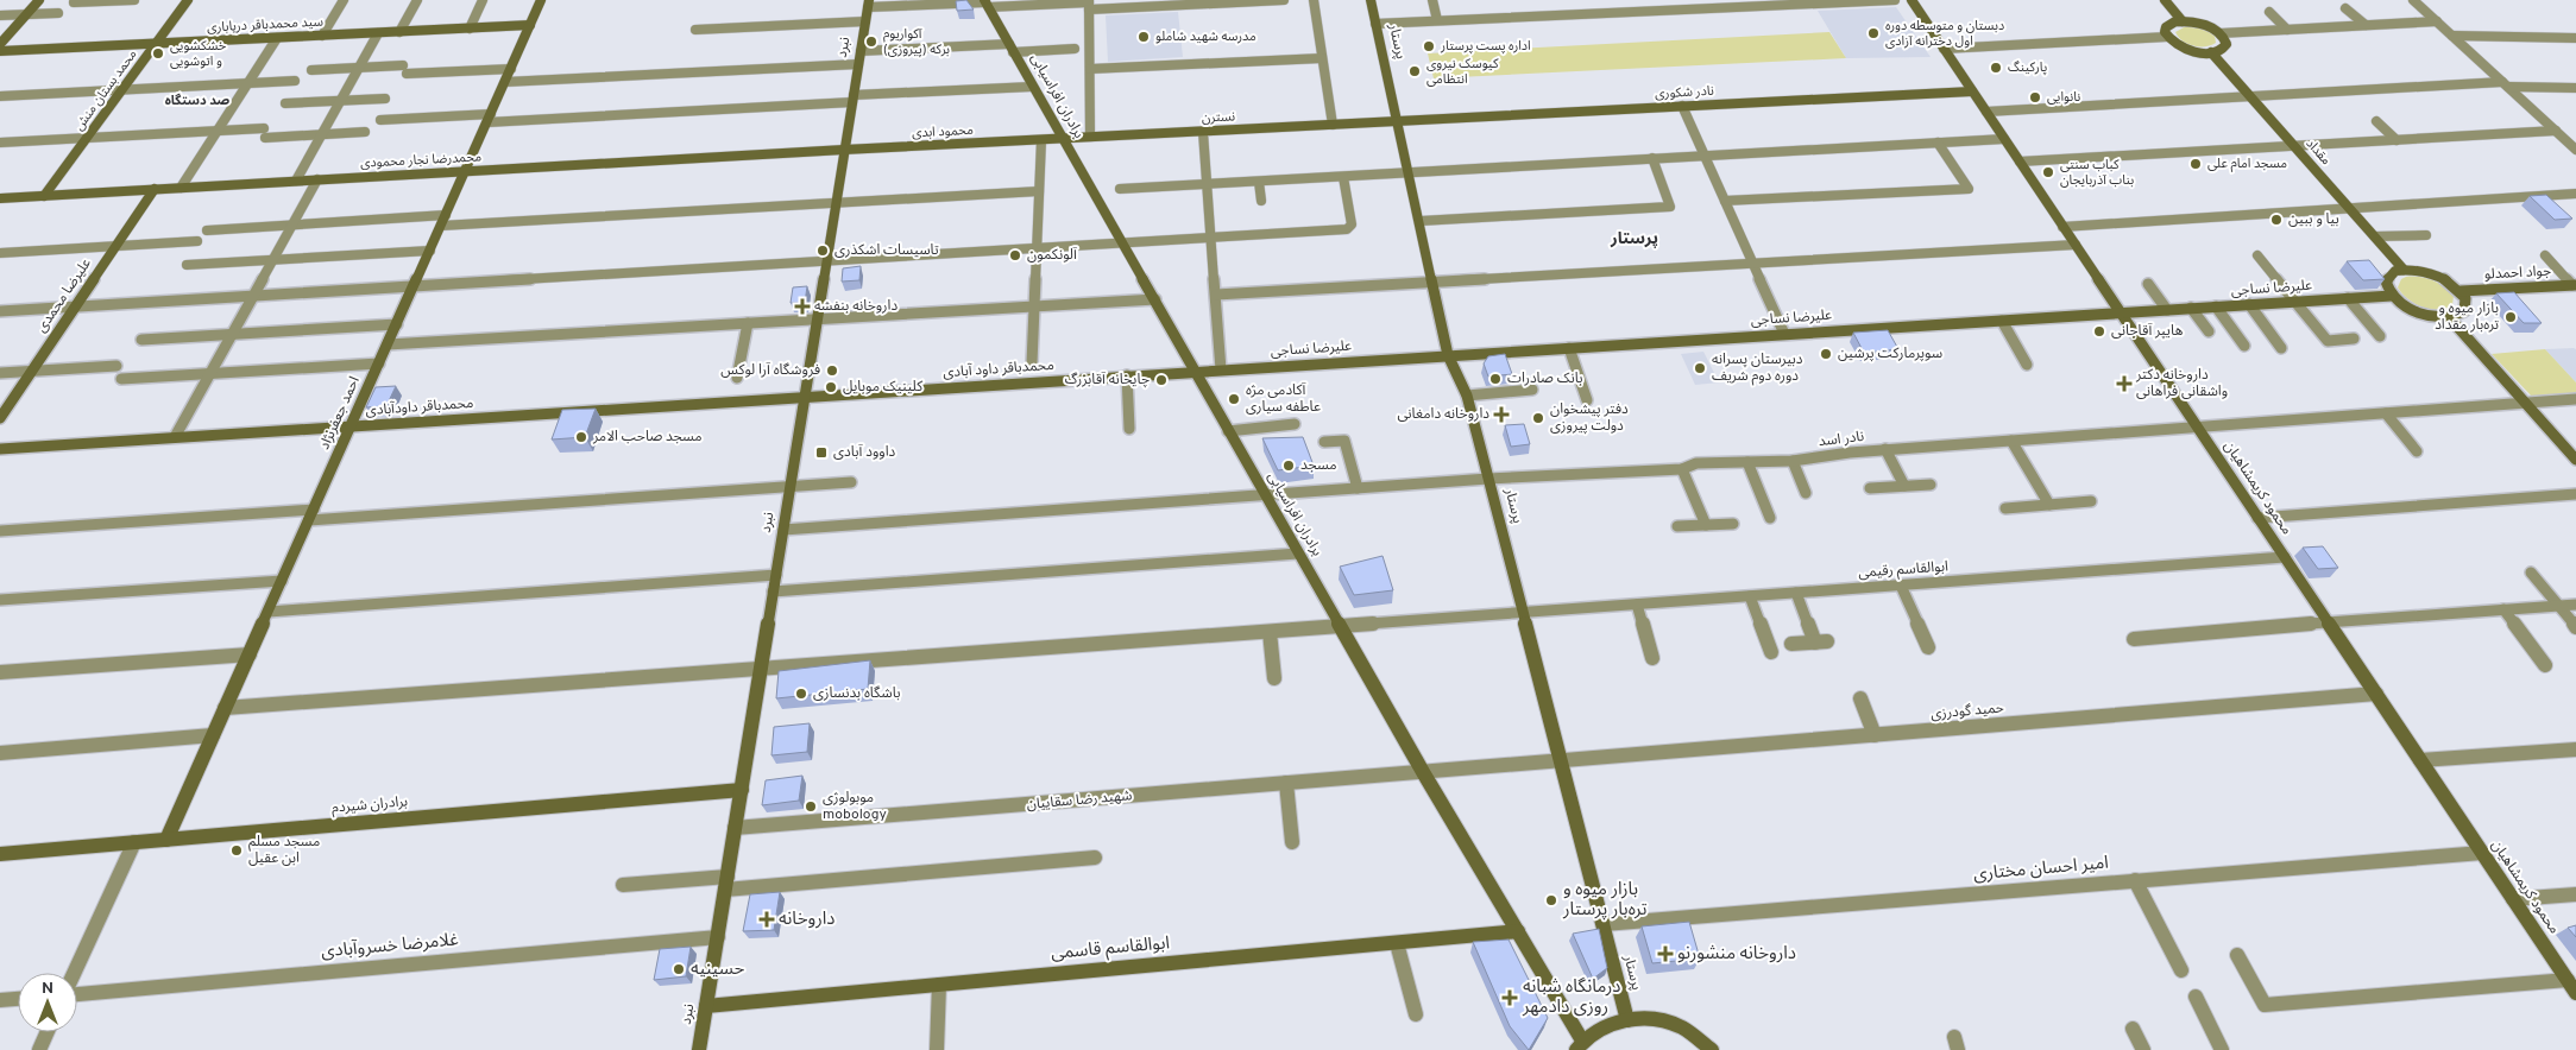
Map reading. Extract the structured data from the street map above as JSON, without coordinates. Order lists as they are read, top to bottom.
{
  "streets": {
    "street": [
      "سید محمدباقر دریاباری",
      "پرستار",
      "نبرد",
      "محمد بستان منش",
      "نادر شکوری",
      "برادران افراسیابی",
      "نسترن",
      "محمود ابدی",
      "مقداد",
      "محمدرضا نجار محمودی",
      "جواد احمدلو",
      "علیرضا نساجی",
      "علیرضا محمدی",
      "محمدباقر داود آبادی",
      "محمدباقر داودآبادی",
      "احمد جعفرنژاد",
      "نادر اسد",
      "محمود کریمشاهیان",
      "ابوالقاسم رقیمی",
      "حمید گودرزی",
      "شهید رضا سقاییان",
      "برادران شیردم",
      "امیر احسان مختاری",
      "غلامرضا خسروآبادی",
      "ابوالقاسم قاسمی"
    ]
  },
  "crossings": [
    ["سید محمدباقر دریاباری", "محمد بستان منش"],
    ["سید محمدباقر دریاباری", "احمد جعفرنژاد"],
    ["پرستار", "نادر شکوری"],
    ["پرستار", "نسترن"],
    ["پرستار", "علیرضا نساجی"],
    ["پرستار", "نادر اسد"],
    ["پرستار", "ابوالقاسم رقیمی"],
    ["پرستار", "حمید گودرزی"],
    ["پرستار", "امیر احسان مختاری"],
    ["نبرد", "محمود ابدی"],
    ["نبرد", "محمدرضا نجار محمودی"],
    ["نبرد", "محمدباقر داود آبادی"],
    ["نبرد", "محمدباقر داودآبادی"],
    ["نبرد", "نادر اسد"],
    ["نبرد", "ابوالقاسم رقیمی"],
    ["نبرد", "شهید رضا سقاییان"],
    ["نبرد", "برادران شیردم"],
    ["نبرد", "غلامرضا خسروآبادی"],
    ["نبرد", "ابوالقاسم قاسمی"],
    ["محمد بستان منش", "محمدرضا نجار محمودی"],
    ["نادر شکوری", "نسترن"],
    ["نادر شکوری", "محمود کریمشاهیان"],
    ["برادران افراسیابی", "نسترن"],
    ["برادران افراسیابی", "علیرضا نساجی"],
    ["برادران افراسیابی", "محمدباقر داود آبادی"],
    ["برادران افراسیابی", "نادر اسد"],
    ["برادران افراسیابی", "ابوالقاسم رقیمی"],
    ["برادران افراسیابی", "حمید گودرزی"],
    ["برادران افراسیابی", "شهید رضا سقاییان"],
    ["برادران افراسیابی", "ابوالقاسم قاسمی"],
    ["نسترن", "محمود ابدی"],
    ["محمود ابدی", "محمدرضا نجار محمودی"],
    ["محمدرضا نجار محمودی", "علیرضا محمدی"],
    ["محمدرضا نجار محمودی", "احمد جعفرنژاد"],
    ["علیرضا نساجی", "محمدباقر داود آبادی"],
    ["علیرضا نساجی", "محمود کریمشاهیان"],
    ["محمدباقر داود آبادی", "محمدباقر داودآبادی"],
    ["محمدباقر داودآبادی", "احمد جعفرنژاد"],
    ["احمد جعفرنژاد", "ابوالقاسم رقیمی"],
    ["احمد جعفرنژاد", "برادران شیردم"],
    ["نادر اسد", "محمود کریمشاهیان"],
    ["محمود کریمشاهیان", "ابوالقاسم رقیمی"],
    ["محمود کریمشاهیان", "حمید گودرزی"],
    ["محمود کریمشاهیان", "امیر احسان مختاری"],
    ["حمید گودرزی", "شهید رضا سقاییان"]
  ],
  "districts": ["صد دستگاه", "پرستار"],
  "places": {
    "other": [
      "دبستان و متوسطه دوره اول دخترانه آزادی",
      "مدرسه شهید شاملو",
      "آکواریوم برکه (پیروزی)",
      "اداره پست پرستار",
      "خشکشویی و اتوشویی",
      "پارکینگ",
      "کیوسک نیروی انتظامی",
      "نانوایی",
      "مسجد امام علی",
      "کباب سنتی بناب آذربایجان",
      "بیا و ببین",
      "تاسیسات اشکذری",
      "آلونکمون",
      "بازار میوه و تره‌بار مقداد",
      "هایپر آقاجانی",
      "سوپرمارکت پرشین",
      "دبیرستان پسرانه دوره دوم شریف",
      "فروشگاه آرا لوکس",
      "بانک صادرات",
      "چایخانه آقابزرگ",
      "کلینیک موبایل",
      "آکادمی مژه عاطفه سیاری",
      "دفتر پیشخوان دولت پیروزی",
      "مسجد صاحب الامر",
      "مسجد",
      "باشگاه بدنسازی",
      "موبولوژی mobology",
      "مسجد مسلم ابن عقیل",
      "بازار میوه و تره‌بار پرستار",
      "حسینیه"
    ],
    "health": [
      "داروخانه بنفشه",
      "داروخانه دکتر واشقانی فراهانی",
      "داروخانه دامغانی",
      "داروخانه",
      "داروخانه منشورنو",
      "درمانگاه شبانه روزی دادمهر"
    ],
    "transit": ["داوود آبادی"]
  },
  "north": "top"
}
